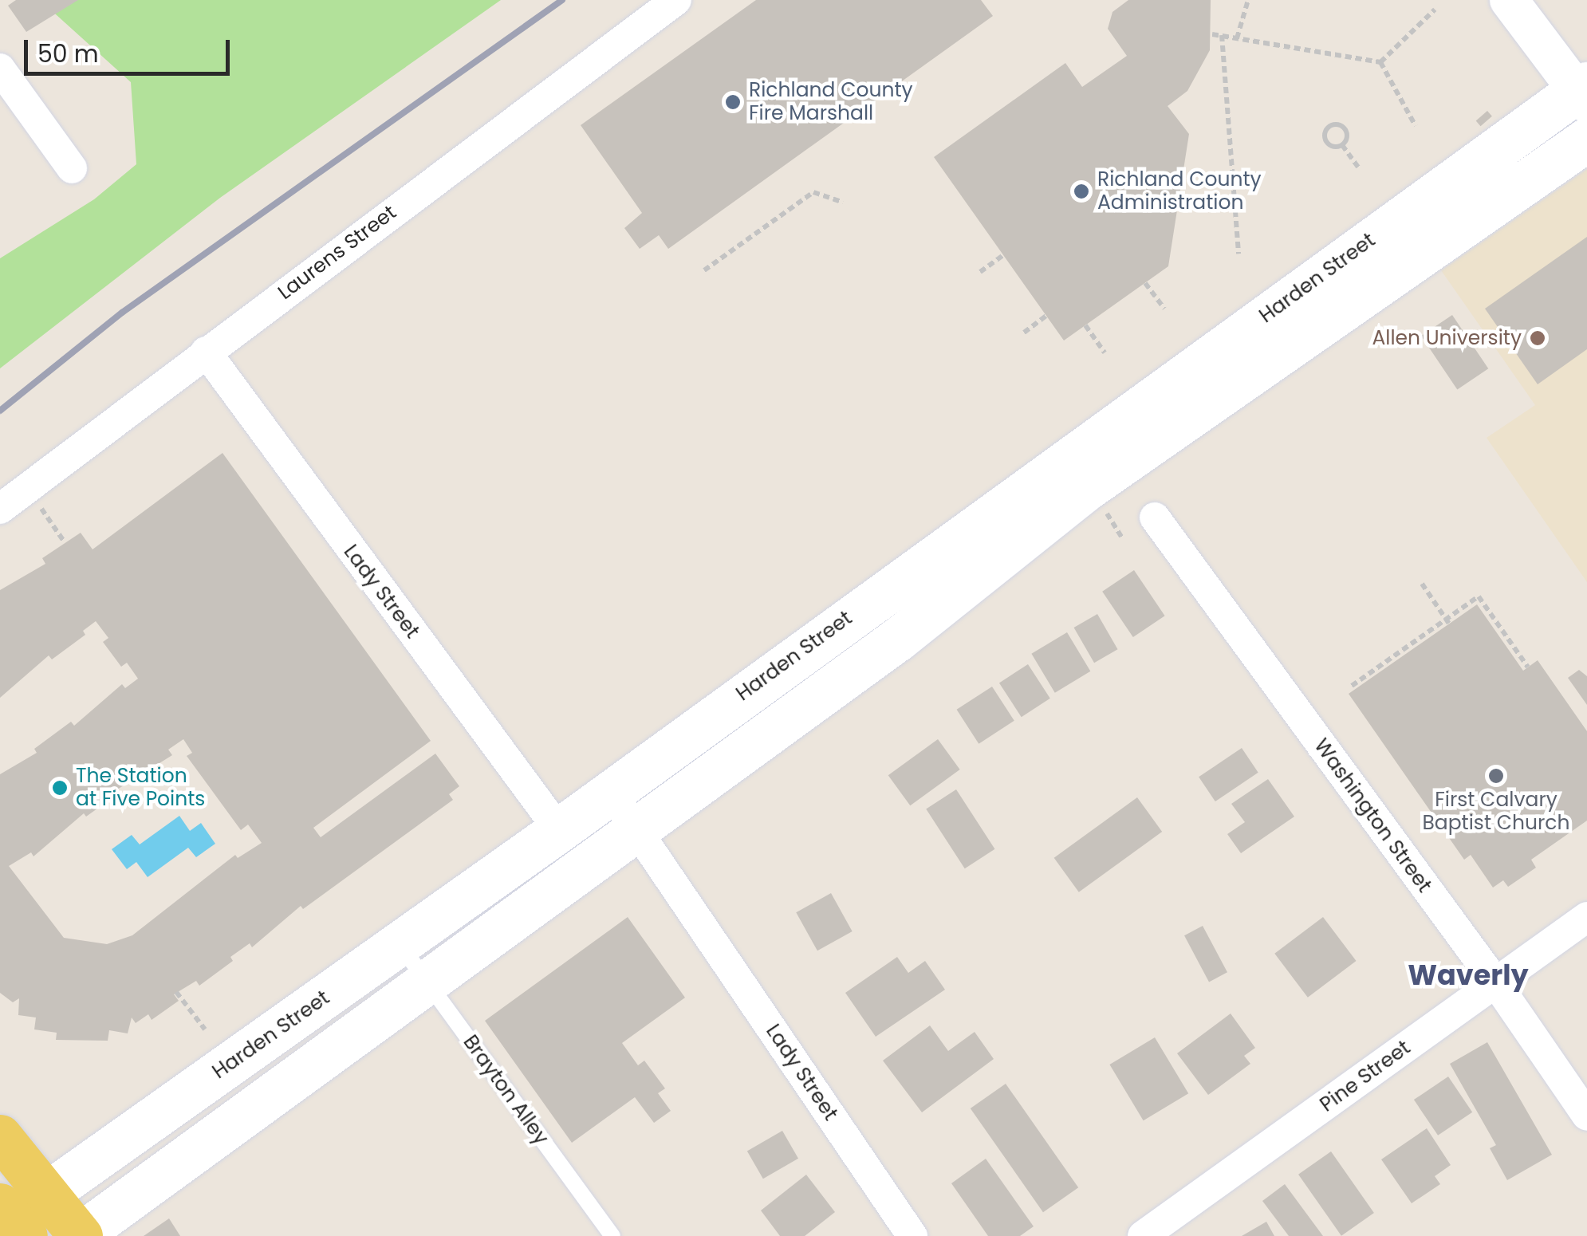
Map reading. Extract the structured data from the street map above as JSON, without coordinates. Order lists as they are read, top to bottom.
{
  "streets": {
    "main road": ["Harden Street"],
    "street": [
      "Laurens Street",
      "Lady Street",
      "Washington Street",
      "Pine Street"
    ],
    "lane": ["Brayton Alley"]
  },
  "crossings": [
    ["Laurens Street", "Lady Street"],
    ["Harden Street", "Lady Street"],
    ["Harden Street", "Brayton Alley"],
    ["Washington Street", "Pine Street"]
  ],
  "districts": ["Waverly"],
  "places": [
    "Richland County Fire Marshall",
    "Richland County Administration",
    "Allen University",
    "First Calvary Baptist Church",
    "The Station at Five Points"
  ],
  "scale_bar": "50 m"
}
